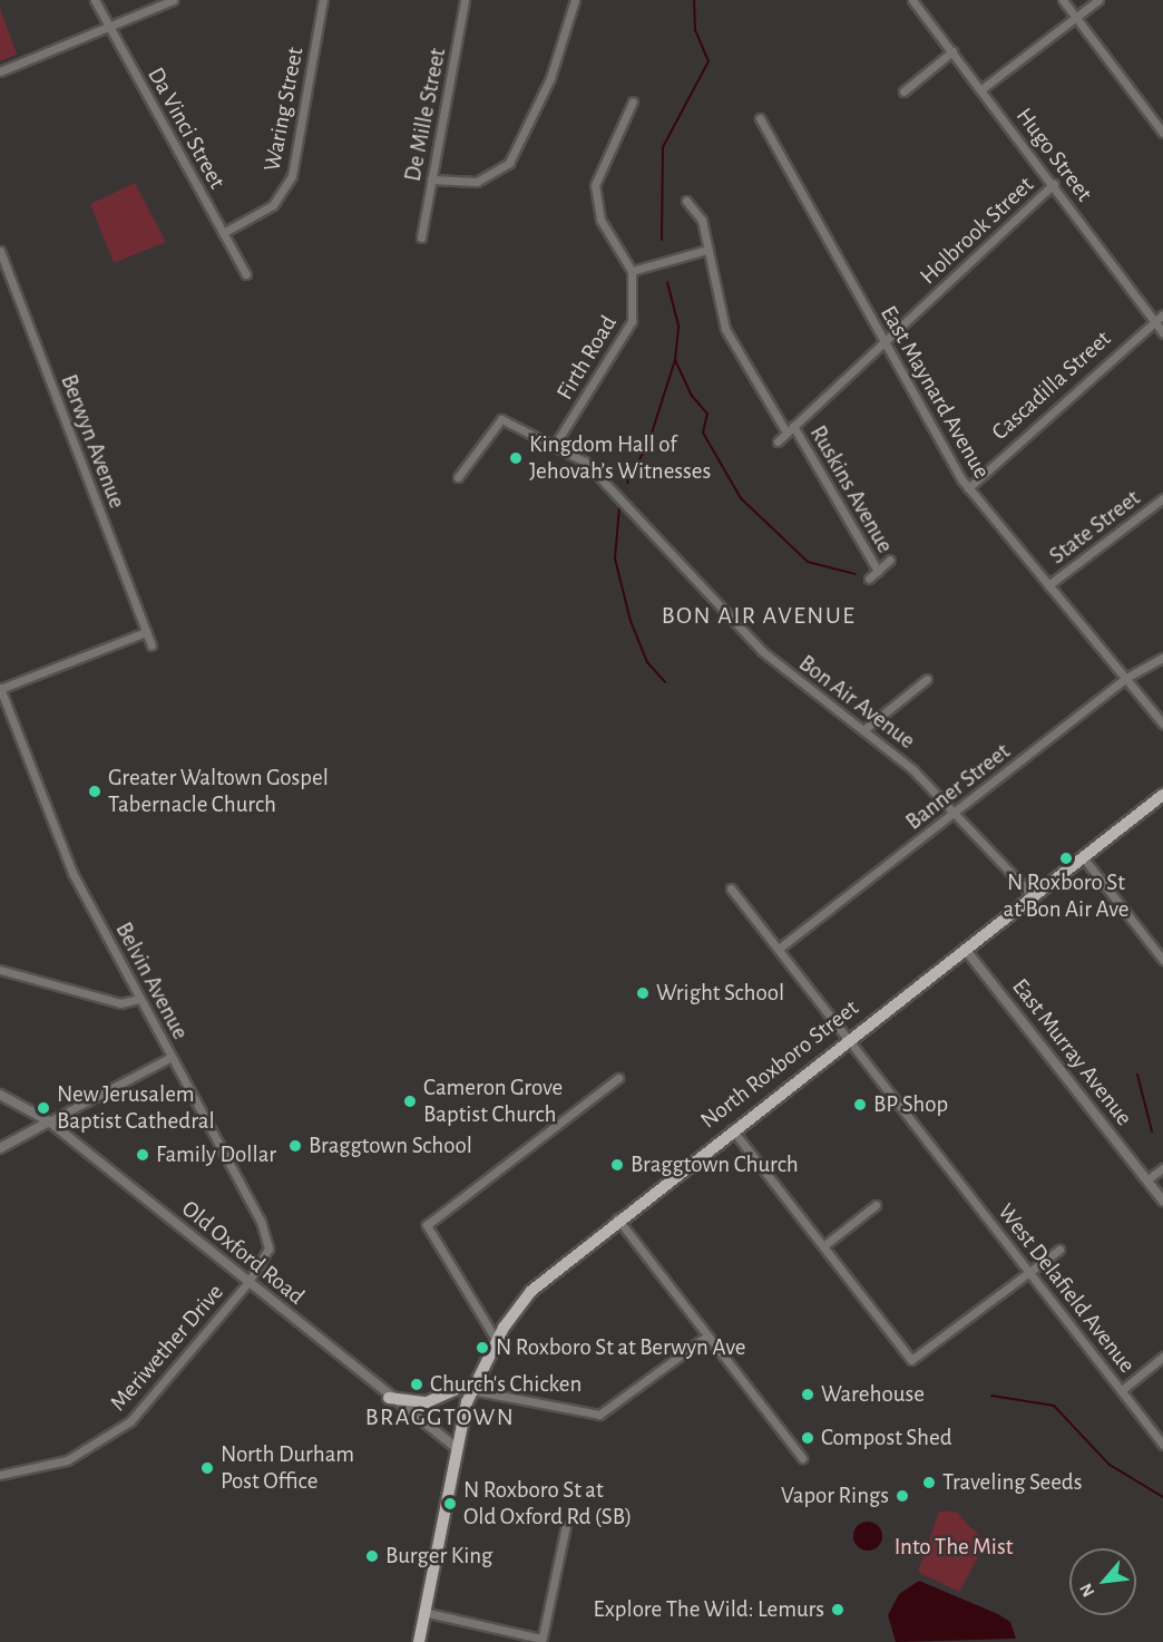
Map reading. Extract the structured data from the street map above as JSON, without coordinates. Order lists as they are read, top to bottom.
{
  "streets": {
    "main road": ["North Roxboro Street"],
    "street": [
      "Waring Street",
      "De Mille Street",
      "Da Vinci Street",
      "Hugo Street",
      "Holbrook Street",
      "Firth Road",
      "Cascadilla Street",
      "East Maynard Avenue",
      "Berwyn Avenue",
      "Ruskins Avenue",
      "State Street",
      "Bon Air Avenue",
      "Banner Street",
      "Belvin Avenue",
      "East Murray Avenue",
      "Old Oxford Road",
      "West Delafield Avenue",
      "Meriwether Drive"
    ]
  },
  "crossings": [
    ["Waring Street", "Da Vinci Street"],
    ["Hugo Street", "Holbrook Street"],
    ["Hugo Street", "Cascadilla Street"],
    ["Holbrook Street", "East Maynard Avenue"],
    ["Holbrook Street", "Ruskins Avenue"],
    ["Firth Road", "Bon Air Avenue"],
    ["Cascadilla Street", "East Maynard Avenue"],
    ["East Maynard Avenue", "State Street"],
    ["East Maynard Avenue", "Banner Street"],
    ["Bon Air Avenue", "Banner Street"],
    ["Bon Air Avenue", "North Roxboro Street"],
    ["Banner Street", "West Delafield Avenue"],
    ["Belvin Avenue", "Old Oxford Road"],
    ["Belvin Avenue", "Meriwether Drive"],
    ["East Murray Avenue", "North Roxboro Street"],
    ["North Roxboro Street", "Old Oxford Road"],
    ["North Roxboro Street", "West Delafield Avenue"],
    ["Old Oxford Road", "Meriwether Drive"]
  ],
  "districts": ["BON AIR AVENUE", "BRAGGTOWN"],
  "parks": ["Into The Mist"],
  "places": [
    "Kingdom Hall of Jehovah’s Witnesses",
    "Greater Waltown Gospel Tabernacle Church",
    "N Roxboro St at Bon Air Ave",
    "Wright School",
    "Cameron Grove Baptist Church",
    "BP Shop",
    "New Jerusalem Baptist Cathedral",
    "Braggtown School",
    "Family Dollar",
    "Braggtown Church",
    "N Roxboro St at Berwyn Ave",
    "Church's Chicken",
    "Warehouse",
    "Compost Shed",
    "North Durham Post Office",
    "Traveling Seeds",
    "Vapor Rings",
    "N Roxboro St at Old Oxford Rd (SB)",
    "Burger King",
    "Explore The Wild: Lemurs"
  ],
  "north": "bottom left"
}
